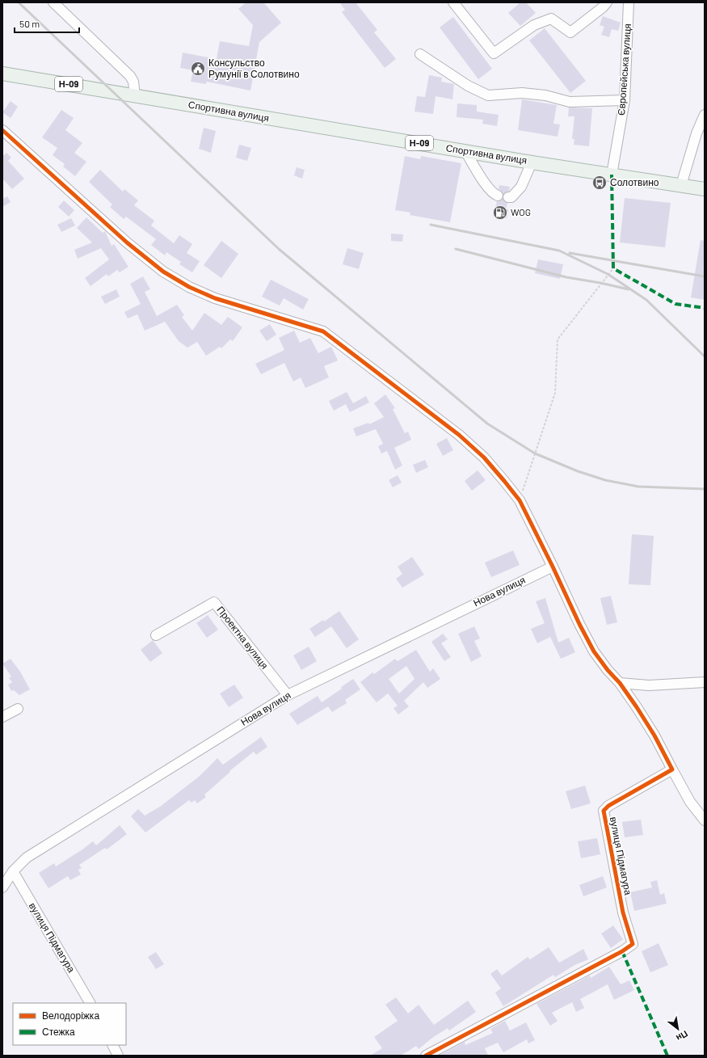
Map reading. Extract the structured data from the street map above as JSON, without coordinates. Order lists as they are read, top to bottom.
{
  "streets": {
    "main road": ["Н-09", "Спортивна вулиця"],
    "street": [
      "Європейська вулиця",
      "Нова вулиця",
      "Проектна вулиця",
      "вулиця Підмагура"
    ]
  },
  "crossings": [
    ["Європейська вулиця", "Спортивна вулиця"],
    ["Н-09", "Спортивна вулиця"],
    ["Нова вулиця", "Проектна вулиця"],
    ["Нова вулиця", "вулиця Підмагура"]
  ],
  "places": {
    "public building": ["Консульство Румунії в Солотвино"],
    "bus stop": ["Солотвино"],
    "fuel station": ["WOG"]
  },
  "legend": ["Велодоріжка", "Стежка"],
  "scale_bar": "50 m",
  "north": "bottom right"
}
